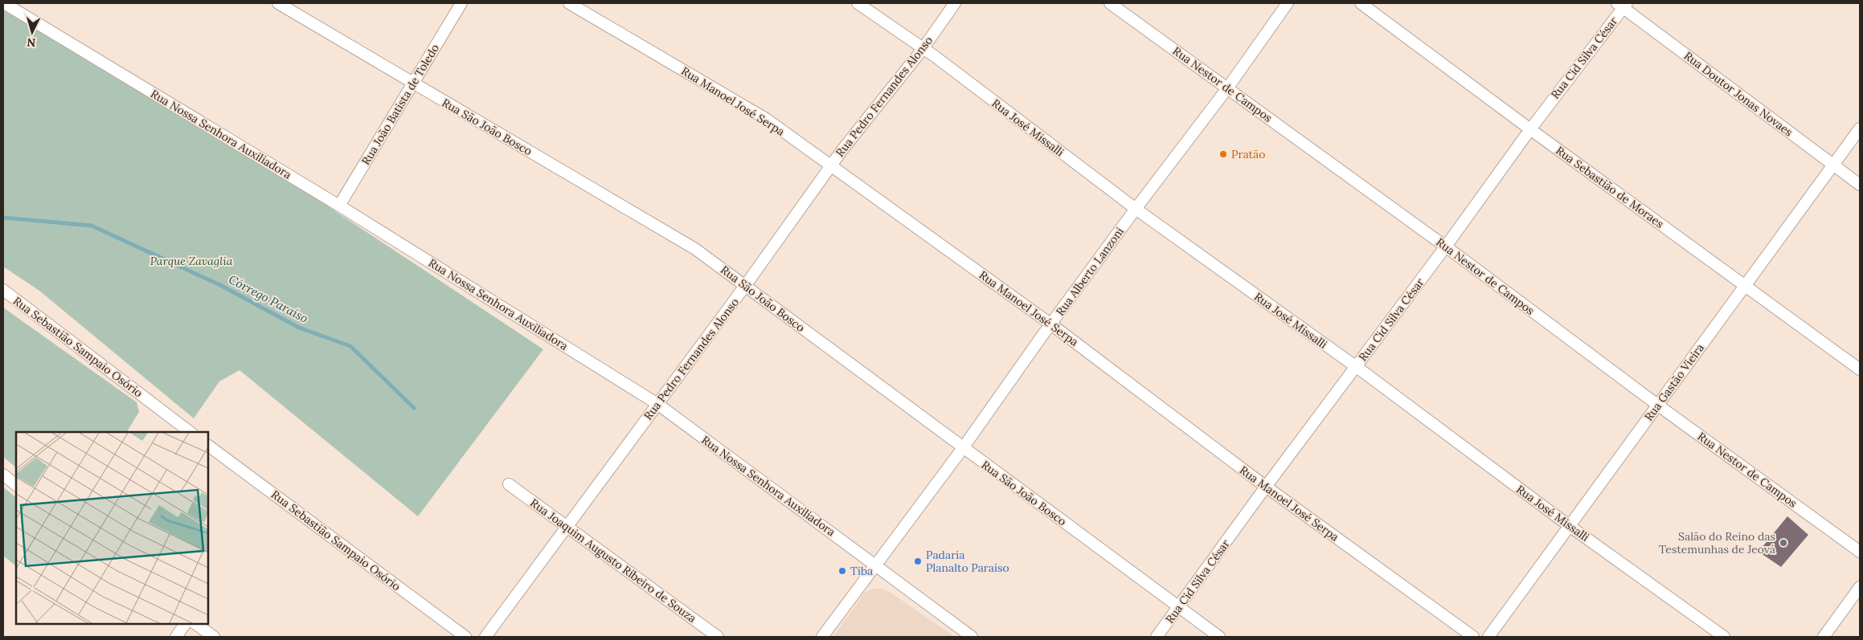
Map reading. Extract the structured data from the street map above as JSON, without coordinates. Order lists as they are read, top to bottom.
{
  "streets": {
    "street": [
      "Rua Cid Silva César",
      "Rua Nestor de Campos",
      "Rua Doutor Jonas Novaes",
      "Rua Pedro Fernandes Alonso",
      "Rua Manoel José Serpa",
      "Rua João Batista de Toledo",
      "Rua São João Bosco",
      "Rua José Missalli",
      "Rua Nossa Senhora Auxiliadora",
      "Rua Sebastião de Moraes",
      "Rua Alberto Lanzoni",
      "Rua Sebastião Sampaio Osório",
      "Rua Gastão Vieira",
      "Rua Joaquim Augusto Ribeiro de Souza"
    ]
  },
  "crossings": [
    ["Rua Cid Silva César", "Rua Nestor de Campos"],
    ["Rua Cid Silva César", "Rua Doutor Jonas Novaes"],
    ["Rua Cid Silva César", "Rua Manoel José Serpa"],
    ["Rua Cid Silva César", "Rua São João Bosco"],
    ["Rua Cid Silva César", "Rua José Missalli"],
    ["Rua Cid Silva César", "Rua Sebastião de Moraes"],
    ["Rua Nestor de Campos", "Rua Alberto Lanzoni"],
    ["Rua Nestor de Campos", "Rua Gastão Vieira"],
    ["Rua Doutor Jonas Novaes", "Rua Gastão Vieira"],
    ["Rua Pedro Fernandes Alonso", "Rua Manoel José Serpa"],
    ["Rua Pedro Fernandes Alonso", "Rua São João Bosco"],
    ["Rua Pedro Fernandes Alonso", "Rua José Missalli"],
    ["Rua Pedro Fernandes Alonso", "Rua Nossa Senhora Auxiliadora"],
    ["Rua Pedro Fernandes Alonso", "Rua Joaquim Augusto Ribeiro de Souza"],
    ["Rua Manoel José Serpa", "Rua Alberto Lanzoni"],
    ["Rua João Batista de Toledo", "Rua São João Bosco"],
    ["Rua João Batista de Toledo", "Rua Nossa Senhora Auxiliadora"],
    ["Rua São João Bosco", "Rua Alberto Lanzoni"],
    ["Rua José Missalli", "Rua Alberto Lanzoni"],
    ["Rua José Missalli", "Rua Gastão Vieira"],
    ["Rua Nossa Senhora Auxiliadora", "Rua Alberto Lanzoni"],
    ["Rua Sebastião de Moraes", "Rua Gastão Vieira"]
  ],
  "water": ["Córrego Paraíso"],
  "parks": ["Parque Zavaglia"],
  "places": [
    "Pratão",
    "Salão do Reino das Testemunhas de Jeová",
    "Padaria Planalto Paraiso",
    "Tiba"
  ],
  "north": "bottom"
}
